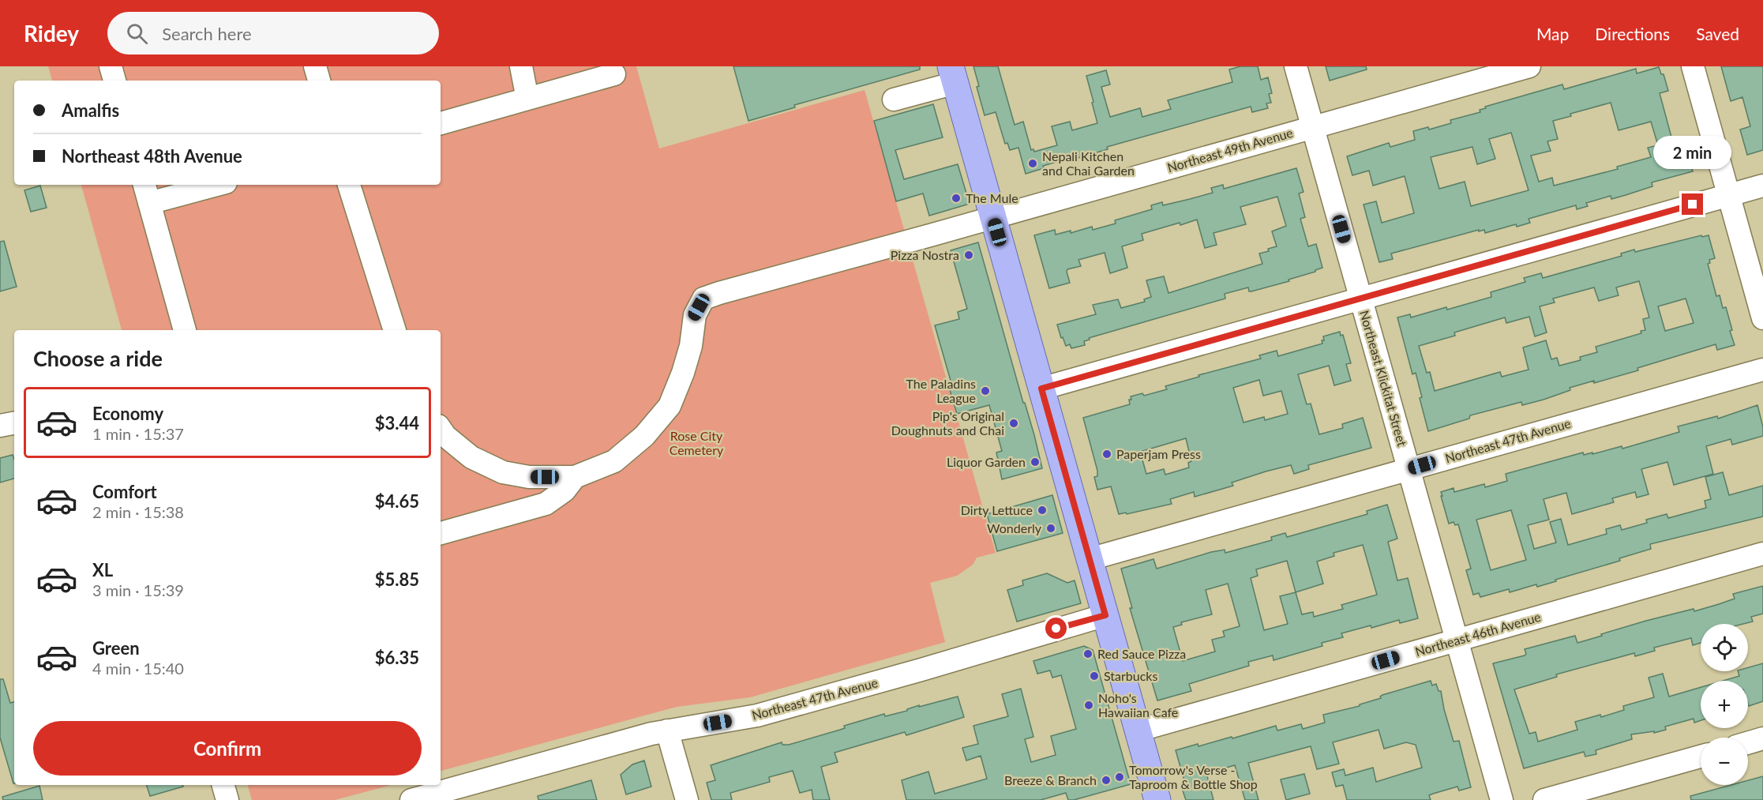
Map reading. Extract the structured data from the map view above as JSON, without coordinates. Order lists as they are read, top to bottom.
{
  "streets": {
    "street": [
      "Northeast 49th Avenue",
      "Northeast Klickitat Street",
      "Northeast 47th Avenue",
      "Northeast 46th Avenue"
    ]
  },
  "crossings": [
    ["Northeast 49th Avenue", "Northeast Klickitat Street"],
    ["Northeast Klickitat Street", "Northeast 47th Avenue"],
    ["Northeast Klickitat Street", "Northeast 46th Avenue"]
  ],
  "parks": ["Rose City Cemetery"],
  "places": [
    "Nepali Kitchen and Chai Garden",
    "The Mule",
    "Pizza Nostra",
    "The Paladins League",
    "Pip's Original Doughnuts and Chai",
    "Paperjam Press",
    "Liquor Garden",
    "Dirty Lettuce",
    "Wonderly",
    "Red Sauce Pizza",
    "Starbucks",
    "Noho's Hawaiian Cafe",
    "Tomorrow's Verse - Taproom & Bottle Shop",
    "Breeze & Branch"
  ],
  "page": {
    "header": "Ridey",
    "search": "Search here",
    "nav": ["Map", "Directions", "Saved"],
    "banner": ["Amalfis", "Northeast 48th Avenue"],
    "bubble": "2 min",
    "heading": "Choose a ride",
    "list": [
      {
        "name": "Economy",
        "note": "1 min · 15:37",
        "value": "$3.44"
      },
      {
        "name": "Comfort",
        "note": "2 min · 15:38",
        "value": "$4.65"
      },
      {
        "name": "XL",
        "note": "3 min · 15:39",
        "value": "$5.85"
      },
      {
        "name": "Green",
        "note": "4 min · 15:40",
        "value": "$6.35"
      }
    ],
    "map_buttons": ["+", "−"],
    "buttons": "Confirm"
  }
}
